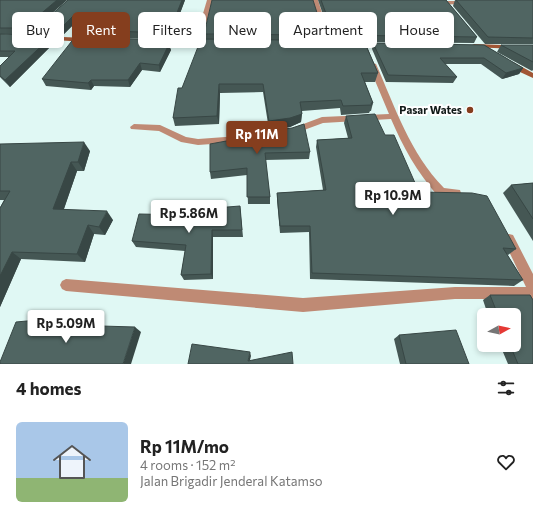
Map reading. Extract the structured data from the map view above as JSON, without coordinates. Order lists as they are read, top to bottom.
{
  "places": ["Pasar Wates"],
  "north": "right",
  "page": {
    "chip": [
      "Buy",
      "Rent",
      "Filters",
      "New",
      "Apartment",
      "House"
    ],
    "price": [
      "Rp 11M",
      "Rp 10.9M",
      "Rp 5.86M",
      "Rp 5.09M"
    ],
    "heading": "4 homes",
    "list": [
      {
        "name": "Rp 11M/mo",
        "note": "4 rooms · 152 m² · Jalan Brigadir Jenderal Katamso"
      }
    ]
  }
}
